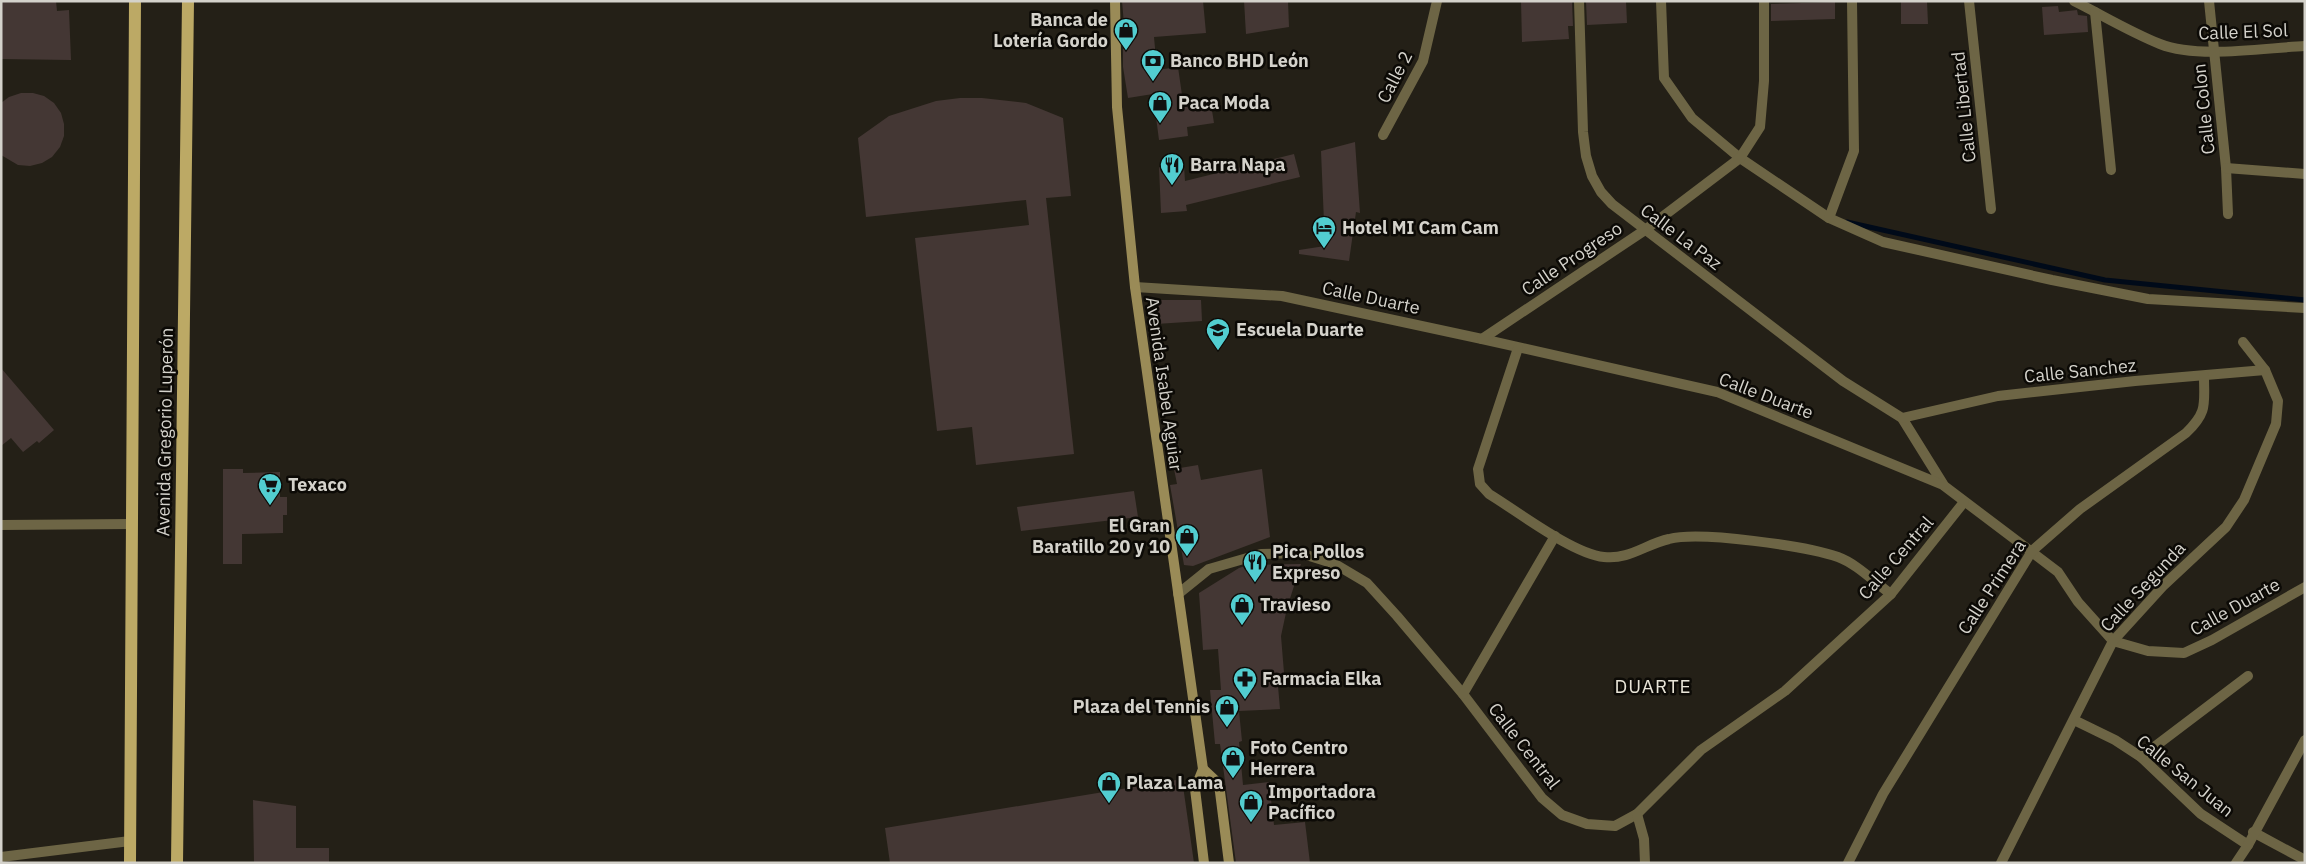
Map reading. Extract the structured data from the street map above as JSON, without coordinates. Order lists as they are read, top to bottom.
{
  "streets": {
    "main road": ["Avenida Isabel Aguiar", "Avenida Gregorio Luperón"],
    "street": [
      "Calle El Sol",
      "Calle 2",
      "Calle Libertad",
      "Calle Colon",
      "Calle La Paz",
      "Calle Progreso",
      "Calle Duarte",
      "Calle Sanchez",
      "Calle Central",
      "Calle Primera",
      "Calle Segunda",
      "Calle San Juan"
    ]
  },
  "crossings": [
    ["Calle El Sol", "Calle Colon"],
    ["Calle La Paz", "Calle Progreso"],
    ["Calle La Paz", "Calle Sanchez"],
    ["Calle Progreso", "Calle Duarte"],
    ["Calle Duarte", "Avenida Isabel Aguiar"],
    ["Calle Duarte", "Calle Central"],
    ["Calle Duarte", "Calle Primera"],
    ["Calle Duarte", "Calle Segunda"],
    ["Calle Sanchez", "Calle Primera"],
    ["Calle Sanchez", "Calle Segunda"],
    ["Avenida Isabel Aguiar", "Calle Central"],
    ["Calle Segunda", "Calle San Juan"]
  ],
  "districts": ["DUARTE"],
  "places": {
    "shop": [
      "Banca de Lotería Gordo",
      "Paca Moda",
      "El Gran Baratillo 20 y 10",
      "Travieso",
      "Plaza del Tennis",
      "Foto Centro Herrera",
      "Plaza Lama",
      "Importadora Pacífico"
    ],
    "bank": ["Banco BHD León"],
    "restaurant": ["Barra Napa", "Pica Pollos Expreso"],
    "hotel": ["Hotel MI Cam Cam"],
    "school or university": ["Escuela Duarte"],
    "supermarket": ["Texaco"],
    "pharmacy": ["Farmacia Elka"]
  }
}
